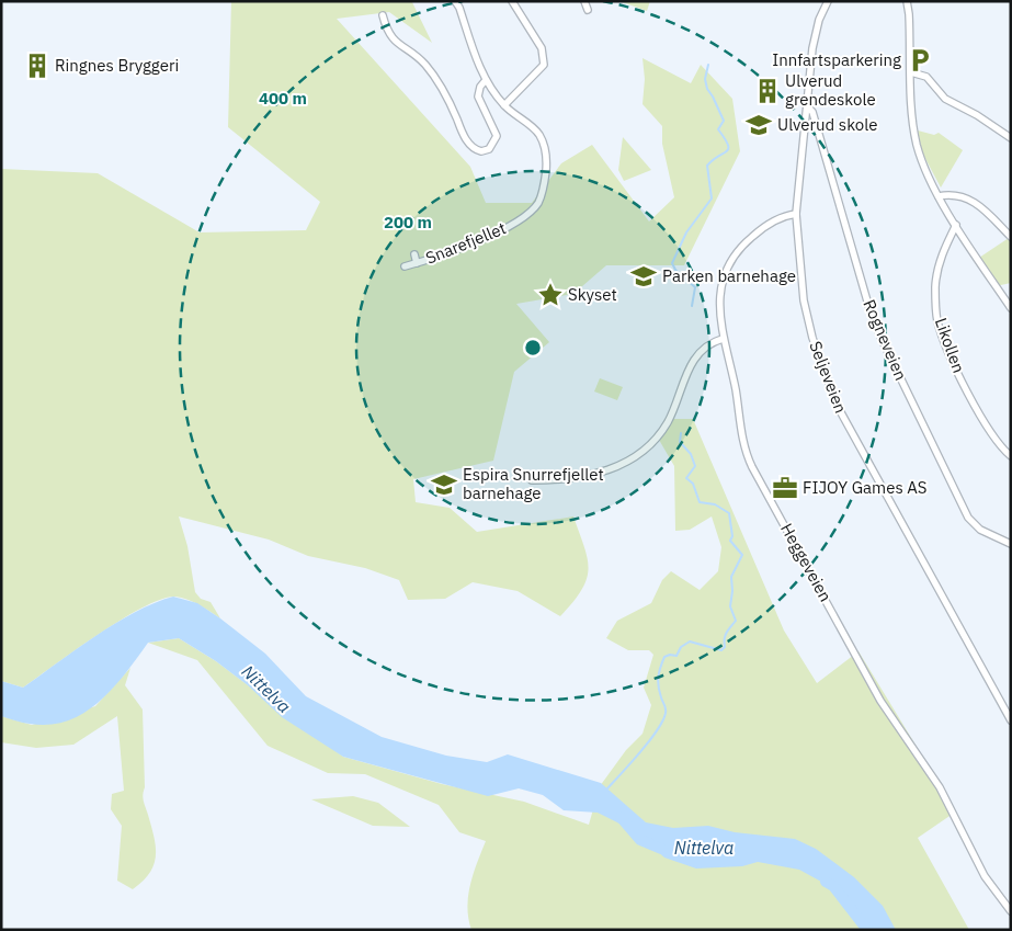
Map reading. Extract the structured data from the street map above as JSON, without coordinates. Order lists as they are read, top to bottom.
{
  "streets": {
    "street": [
      "Snarefjellet",
      "Rogneveien",
      "Likollen",
      "Seljeveien",
      "Heggeveien"
    ]
  },
  "crossings": [
    ["Rogneveien", "Seljeveien"],
    ["Seljeveien", "Heggeveien"]
  ],
  "water": ["Nittelva"],
  "places": {
    "parking": ["Innfartsparkering"],
    "building": ["Ringnes Bryggeri", "Ulverud grendeskole"],
    "school or university": ["Ulverud skole", "Parken barnehage", "Espira Snurrefjellet barnehage"],
    "place": ["Skyset"],
    "office": ["FIJOY Games AS"]
  },
  "rings": ["400 m", "200 m"]
}
